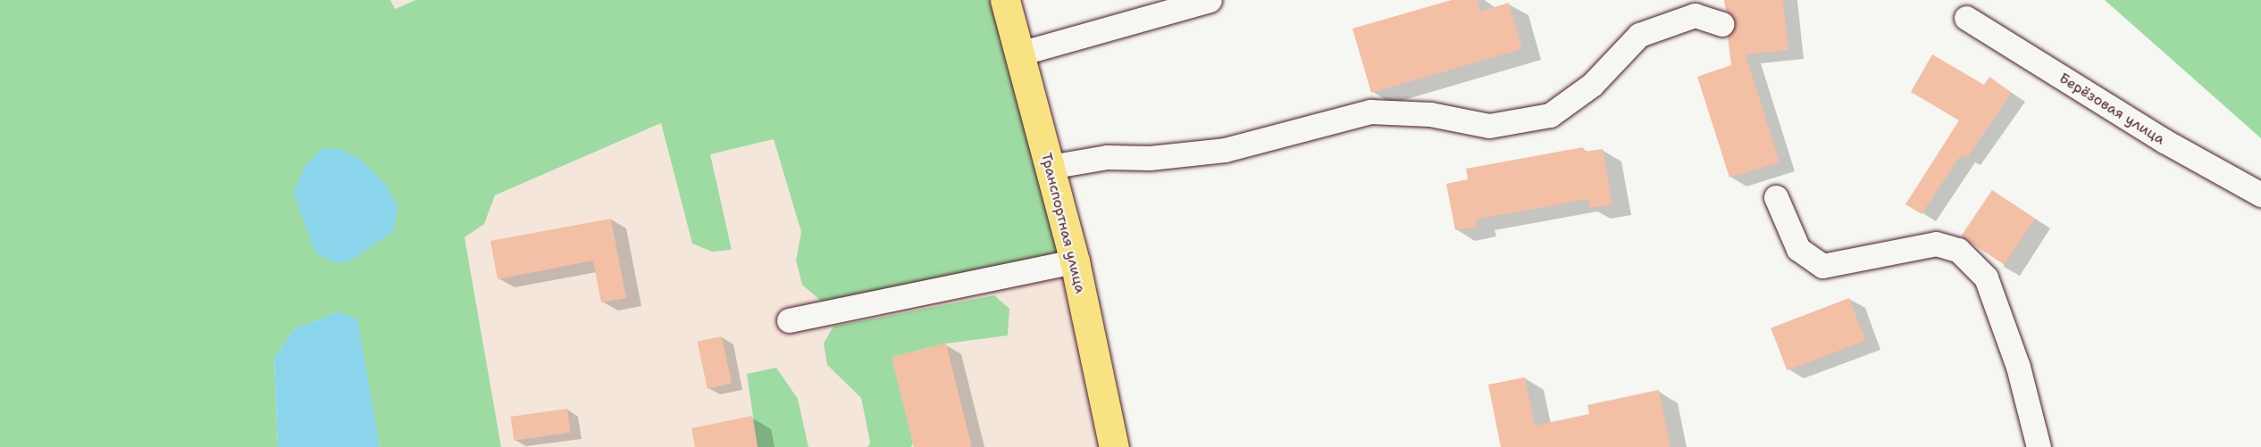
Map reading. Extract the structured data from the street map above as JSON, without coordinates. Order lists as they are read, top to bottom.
{
  "streets": {
    "main road": ["Транспортная улица"],
    "street": ["Берёзовая улица"]
  }
}
